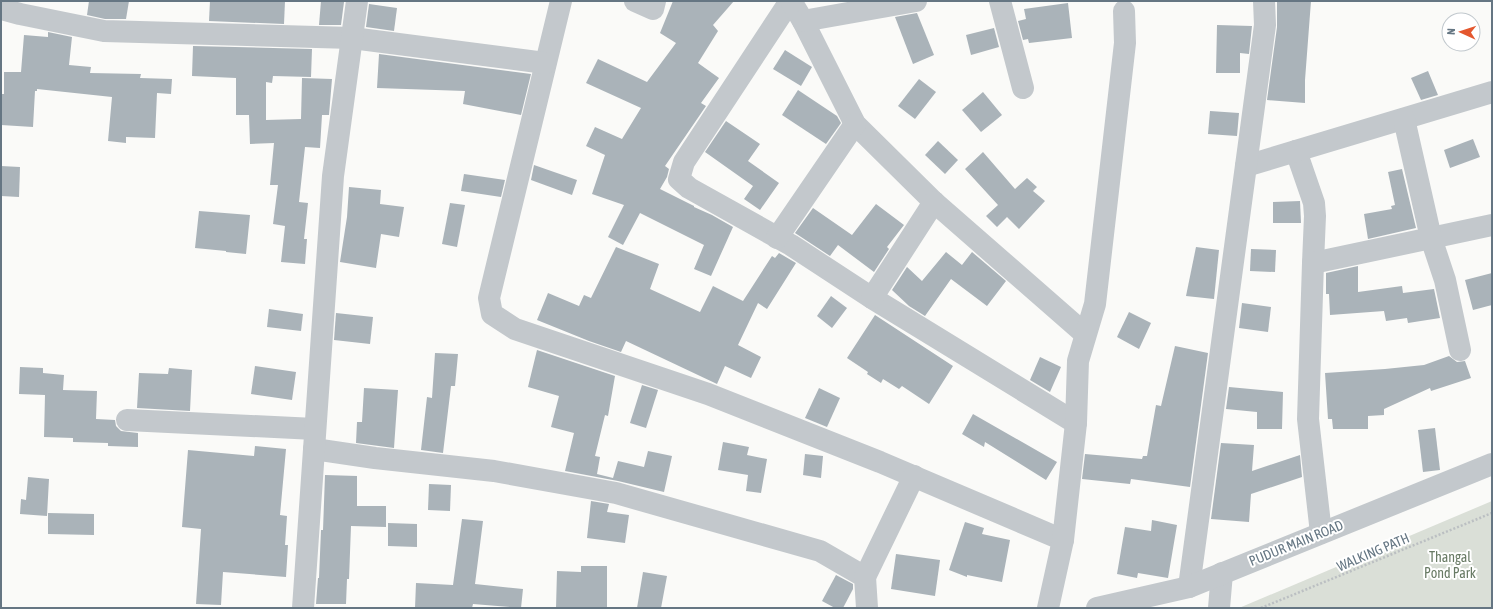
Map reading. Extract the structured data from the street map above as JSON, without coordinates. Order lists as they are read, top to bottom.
{
  "streets": {
    "street": ["PUDUR MAIN ROAD"],
    "path": ["WALKING PATH"]
  },
  "parks": ["Thangal Pond Park"],
  "north": "left"
}
